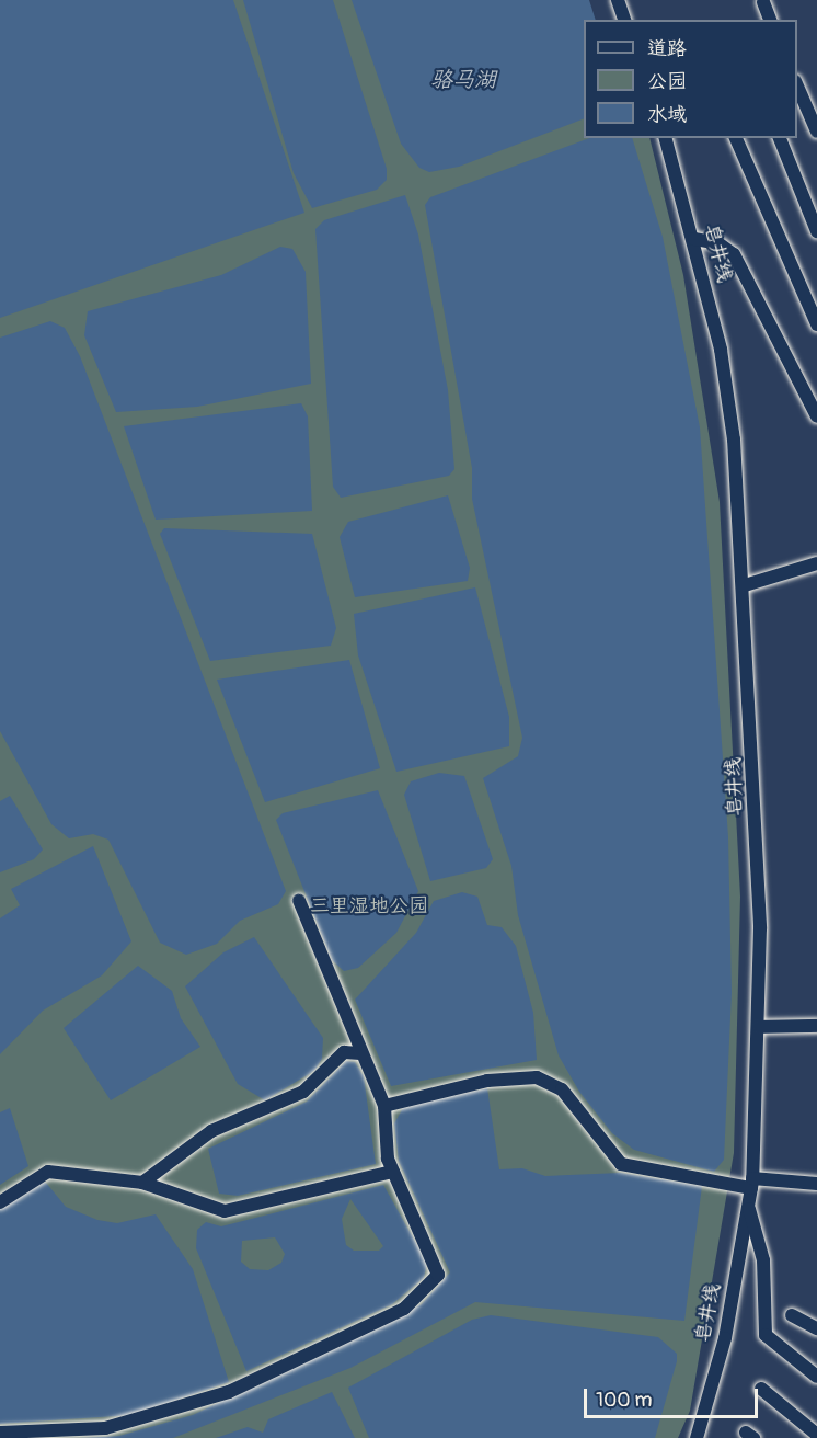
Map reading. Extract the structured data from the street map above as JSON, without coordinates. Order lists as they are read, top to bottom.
{
  "streets": {
    "street": ["皂井线"]
  },
  "water": ["骆马湖"],
  "parks": ["三里湿地公园"],
  "legend": ["道路", "公园", "水域"],
  "scale_bar": "100 m"
}
